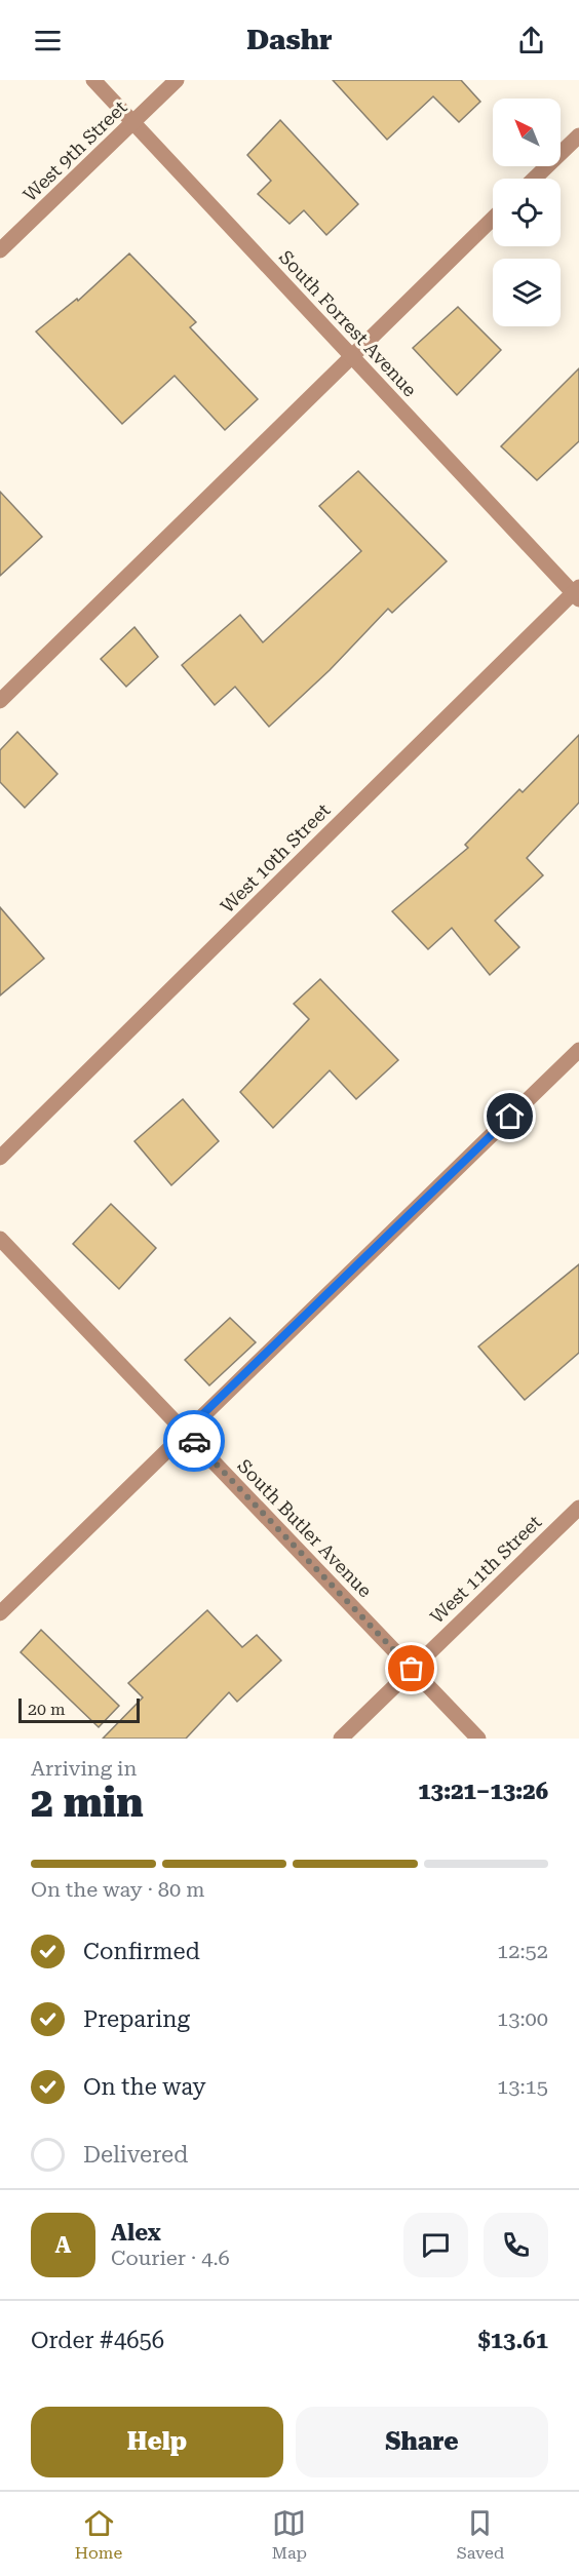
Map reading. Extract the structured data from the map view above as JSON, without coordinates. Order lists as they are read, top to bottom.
{
  "streets": {
    "street": [
      "West 9th Street",
      "South Forrest Avenue",
      "West 10th Street",
      "South Butler Avenue",
      "West 11th Street"
    ]
  },
  "crossings": [
    ["West 9th Street", "South Forrest Avenue"],
    ["South Forrest Avenue", "West 10th Street"],
    ["South Butler Avenue", "West 11th Street"]
  ],
  "scale_bar": "20 m",
  "north": "top left",
  "page": {
    "header": "Dashr",
    "scale": "20 m",
    "heading": ["2 min", "Arriving in", "13:21–13:26"],
    "panel": [
      "Alex",
      "Courier · 4.6",
      "Order #4656",
      "$13.61"
    ],
    "bar": "On the way · 80 m",
    "list": [
      ["Confirmed", "12:52"],
      ["Preparing", "13:00"],
      ["On the way", "13:15"],
      "Delivered"
    ],
    "round": "A",
    "buttons": ["Help", "Share"],
    "tabs": ["Home", "Map", "Saved"]
  }
}
